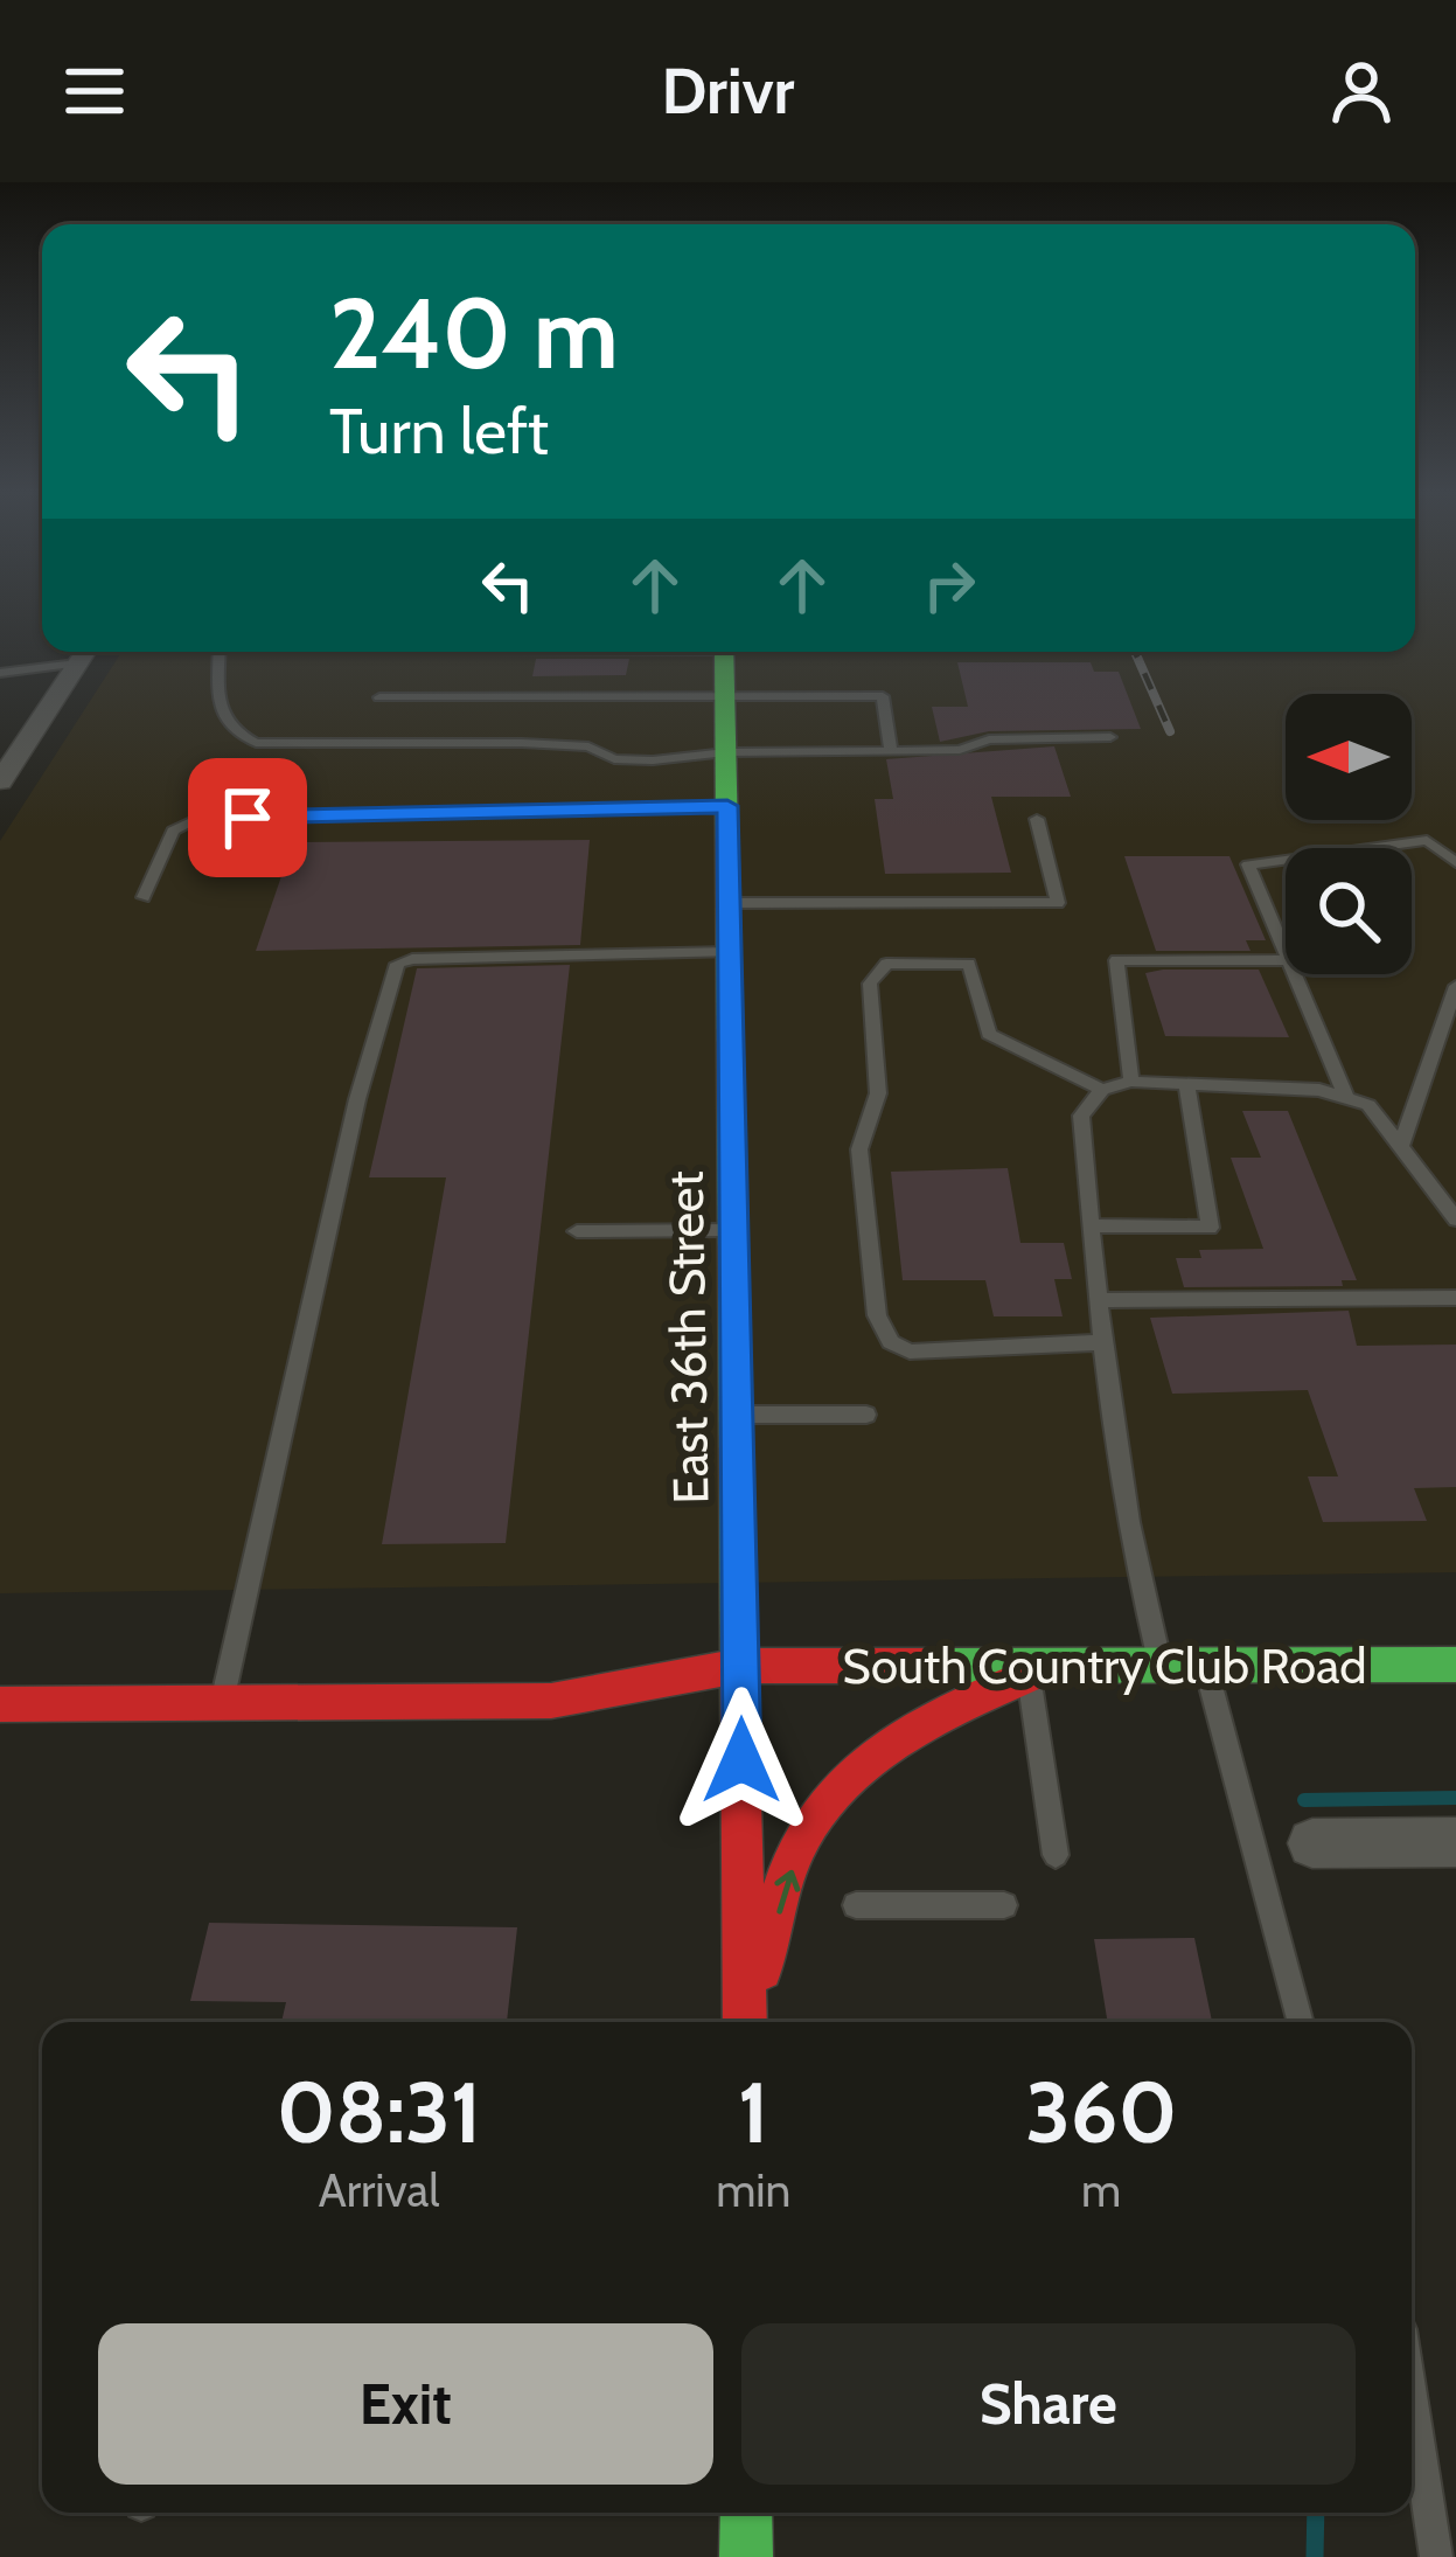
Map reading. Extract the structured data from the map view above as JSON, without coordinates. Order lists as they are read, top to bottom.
{
  "streets": {
    "main road": ["East 36th Street", "South Country Club Road"]
  },
  "crossings": [
    ["East 36th Street", "South Country Club Road"]
  ],
  "north": "left",
  "page": {
    "header": "Drivr",
    "turn": ["240 m", "Turn left"],
    "eta": [
      "08:31",
      "Arrival",
      "1",
      "min",
      "360",
      "m"
    ],
    "buttons": ["Exit", "Share"]
  }
}
